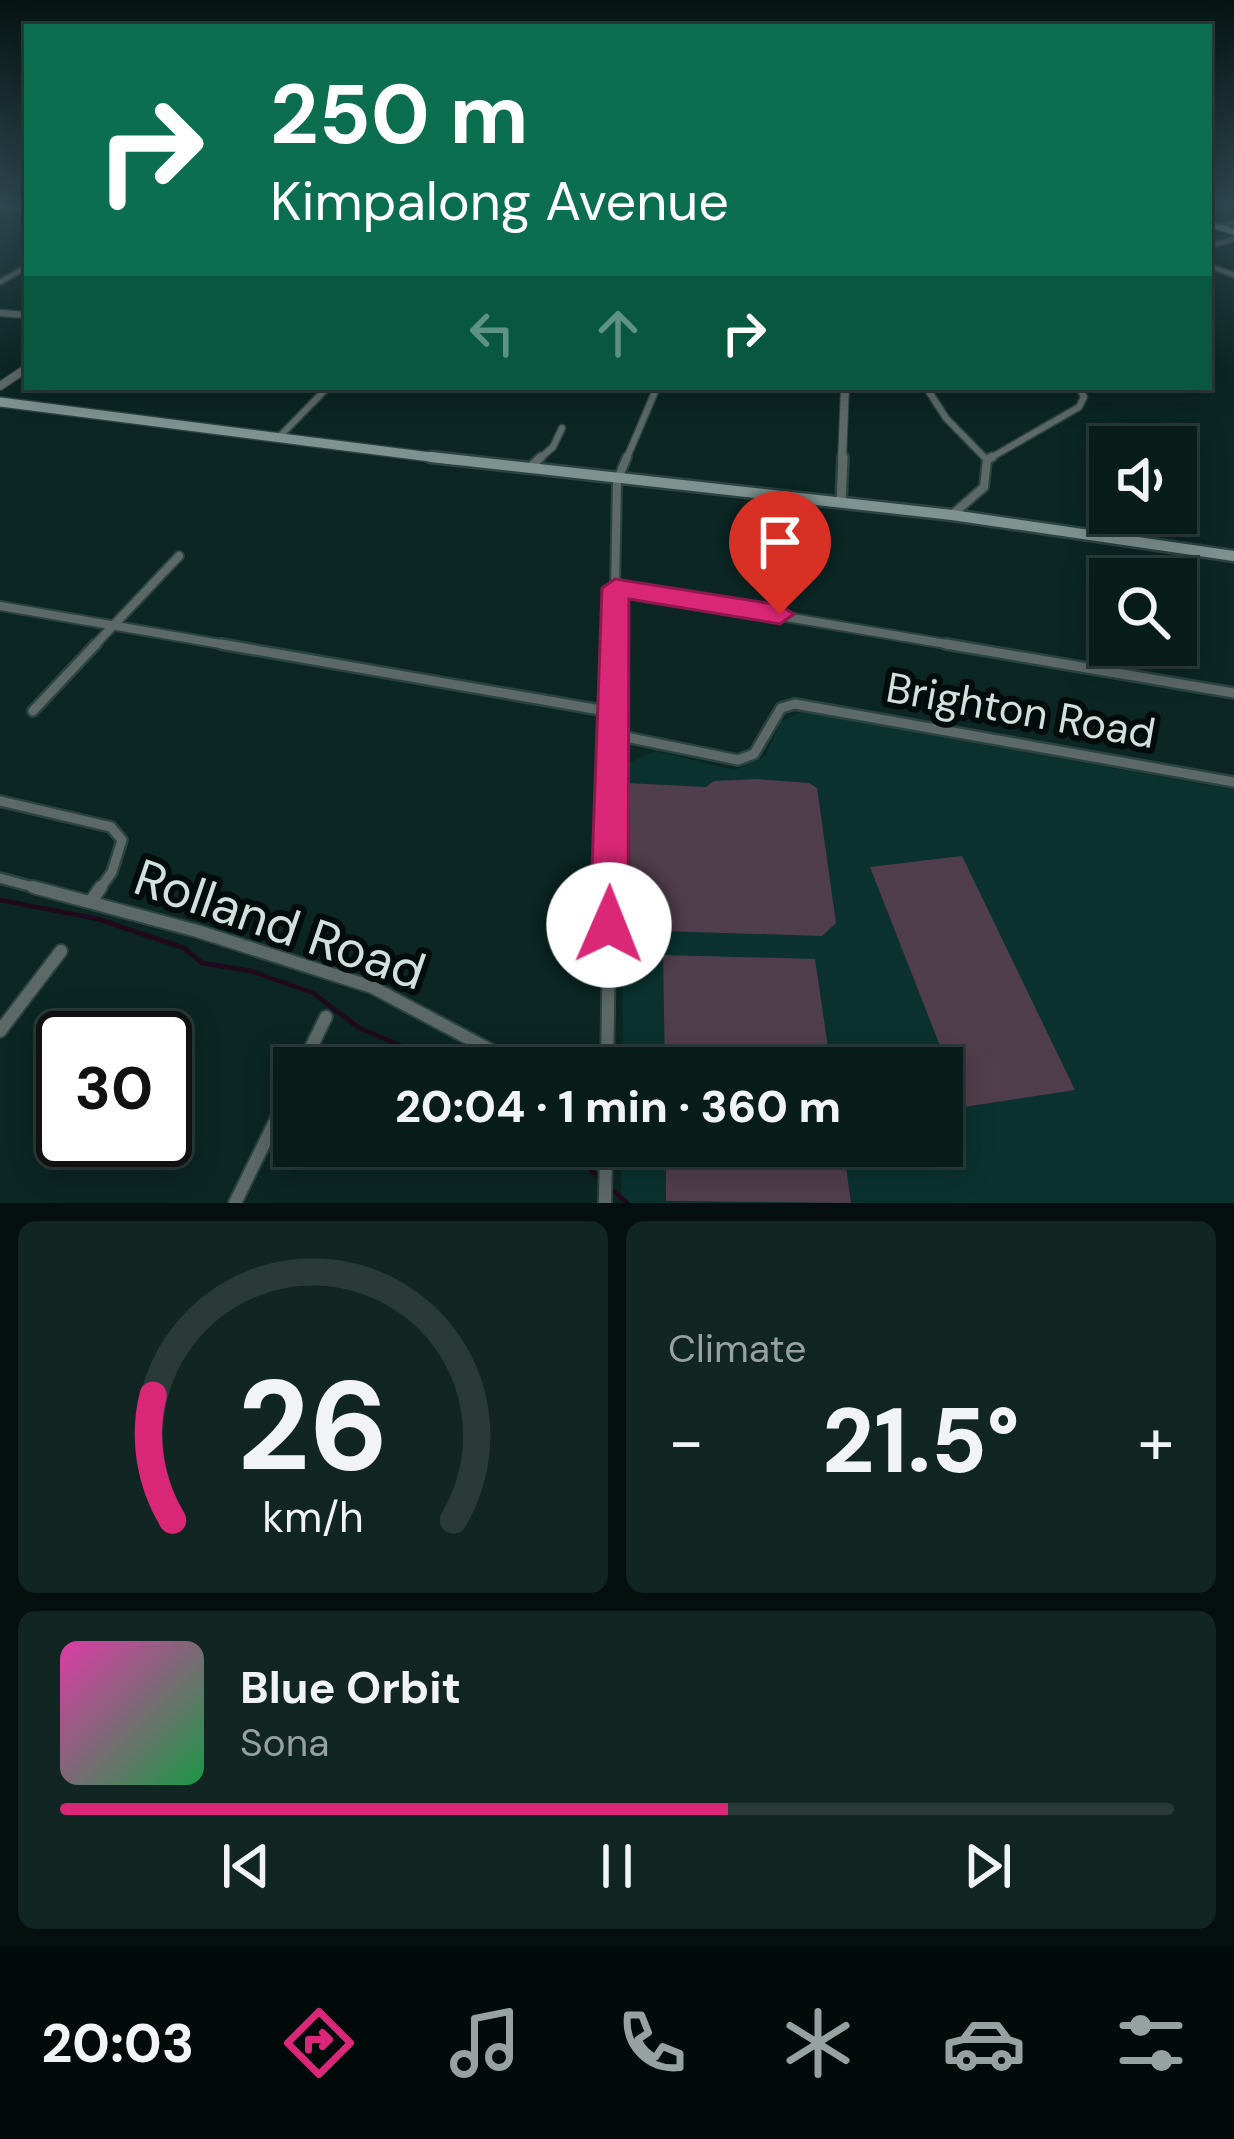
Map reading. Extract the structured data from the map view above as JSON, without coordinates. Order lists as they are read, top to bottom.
{
  "streets": {
    "street": ["Brighton Road", "Rolland Road"]
  },
  "page": {
    "turn": ["250 m", "Kimpalong Avenue"],
    "limit": "30",
    "trip": "20:04 · 1 min · 360 m",
    "tile": "Climate",
    "heat": ["−", "21.5°", "+"],
    "song": ["Blue Orbit", "Sona"],
    "tabs": "20:03",
    "gauge": ["26", "km/h"]
  }
}
